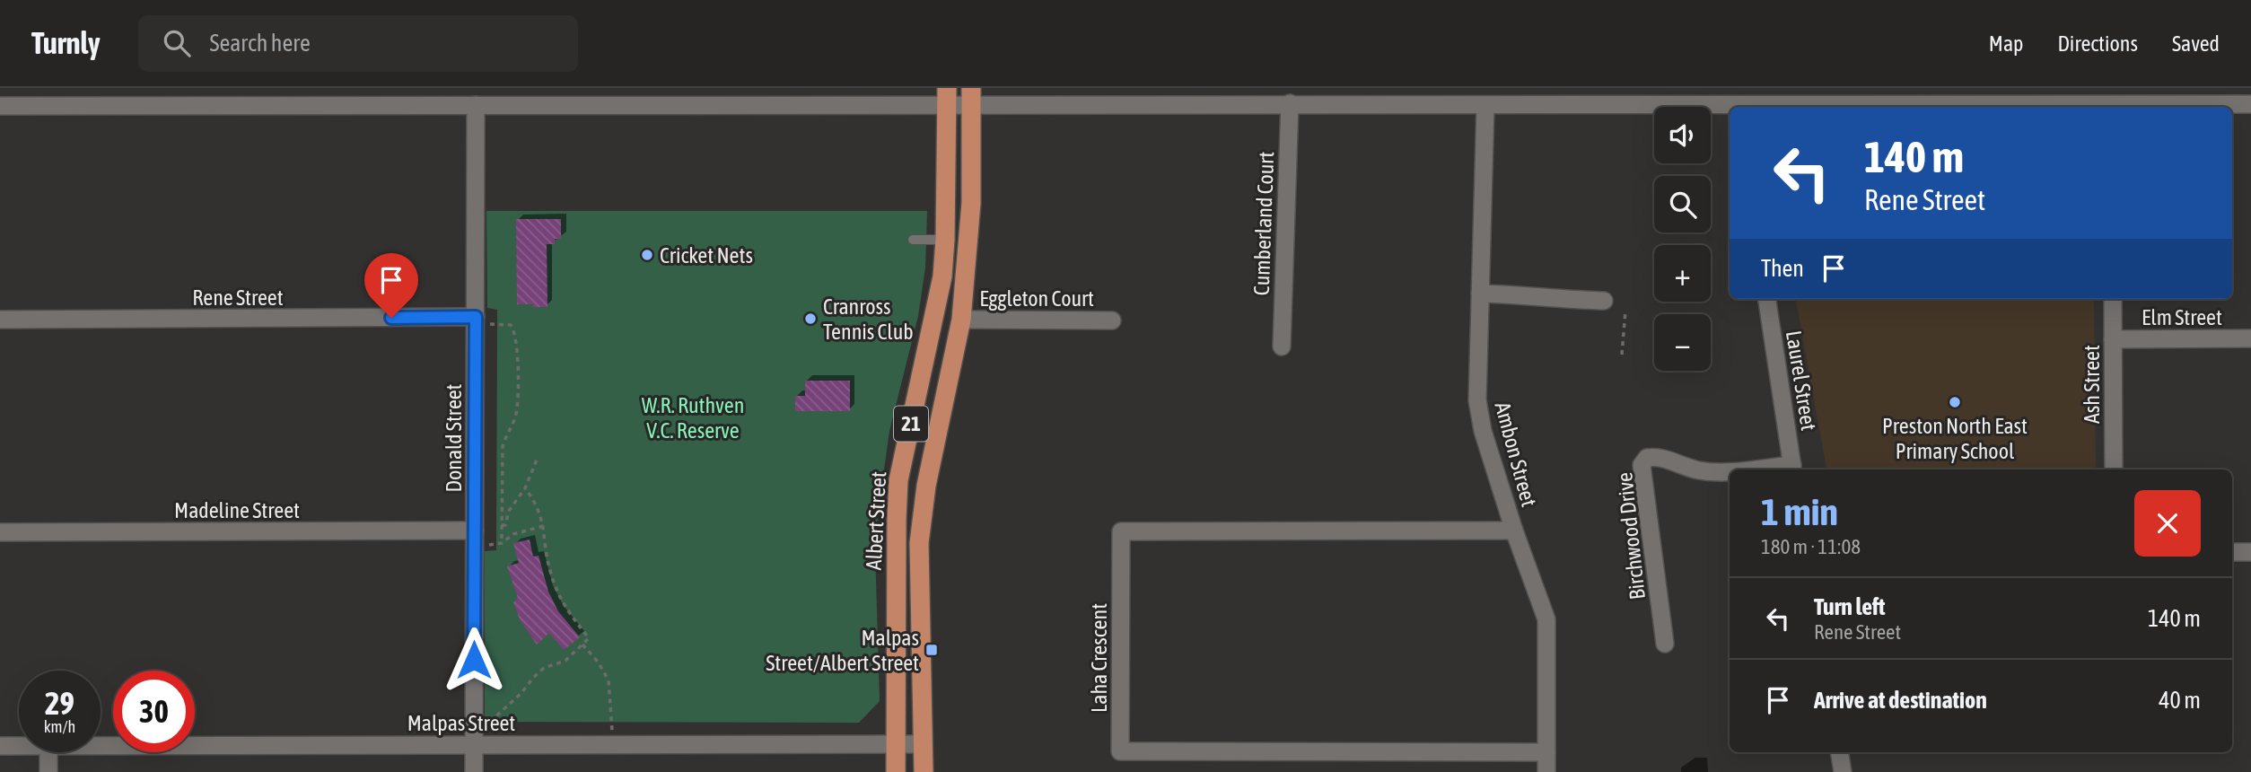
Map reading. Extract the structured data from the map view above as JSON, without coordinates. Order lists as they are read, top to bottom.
{
  "streets": {
    "highway": ["21", "Albert Street"],
    "street": [
      "Cumberland Court",
      "Rene Street",
      "Eggleton Court",
      "Elm Street",
      "Laurel Street",
      "Ash Street",
      "Donald Street",
      "Ambon Street",
      "Madeline Street",
      "Birchwood Drive",
      "Laha Crescent",
      "Malpas Street"
    ]
  },
  "crossings": [
    ["Rene Street", "Donald Street"],
    ["Eggleton Court", "Albert Street"],
    ["Elm Street", "Ash Street"],
    ["Laurel Street", "Birchwood Drive"],
    ["Donald Street", "Madeline Street"],
    ["Donald Street", "Malpas Street"],
    ["Ambon Street", "Laha Crescent"],
    ["Albert Street", "Malpas Street"]
  ],
  "parks": ["W.R. Ruthven V.C. Reserve"],
  "places": {
    "other": ["Cricket Nets", "Cranross Tennis Club", "Preston North East Primary School"],
    "transit": ["Malpas Street/Albert Street"]
  },
  "page": {
    "header": "Turnly",
    "search": "Search here",
    "nav": ["Map", "Directions", "Saved"],
    "map_buttons": ["+", "−"],
    "turn": ["140 m", "Rene Street"],
    "then": "Then",
    "heading": ["1 min", "180 m · 11:08"],
    "list": [
      {
        "name": "Turn left",
        "note": "Rene Street",
        "value": "140 m"
      },
      {
        "name": "Arrive at destination",
        "value": "40 m"
      }
    ],
    "speed": "29 km/h",
    "limit": "30"
  }
}
